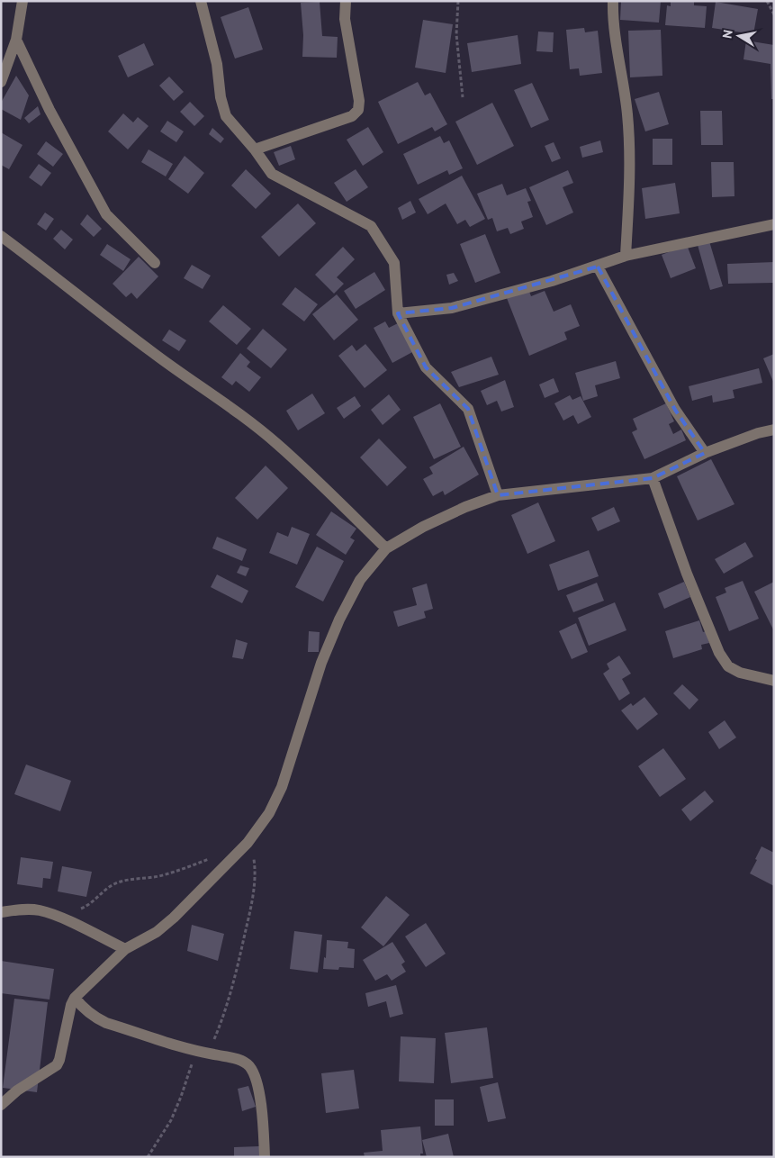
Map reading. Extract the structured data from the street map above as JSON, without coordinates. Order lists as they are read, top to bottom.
{
  "north": "left"
}
